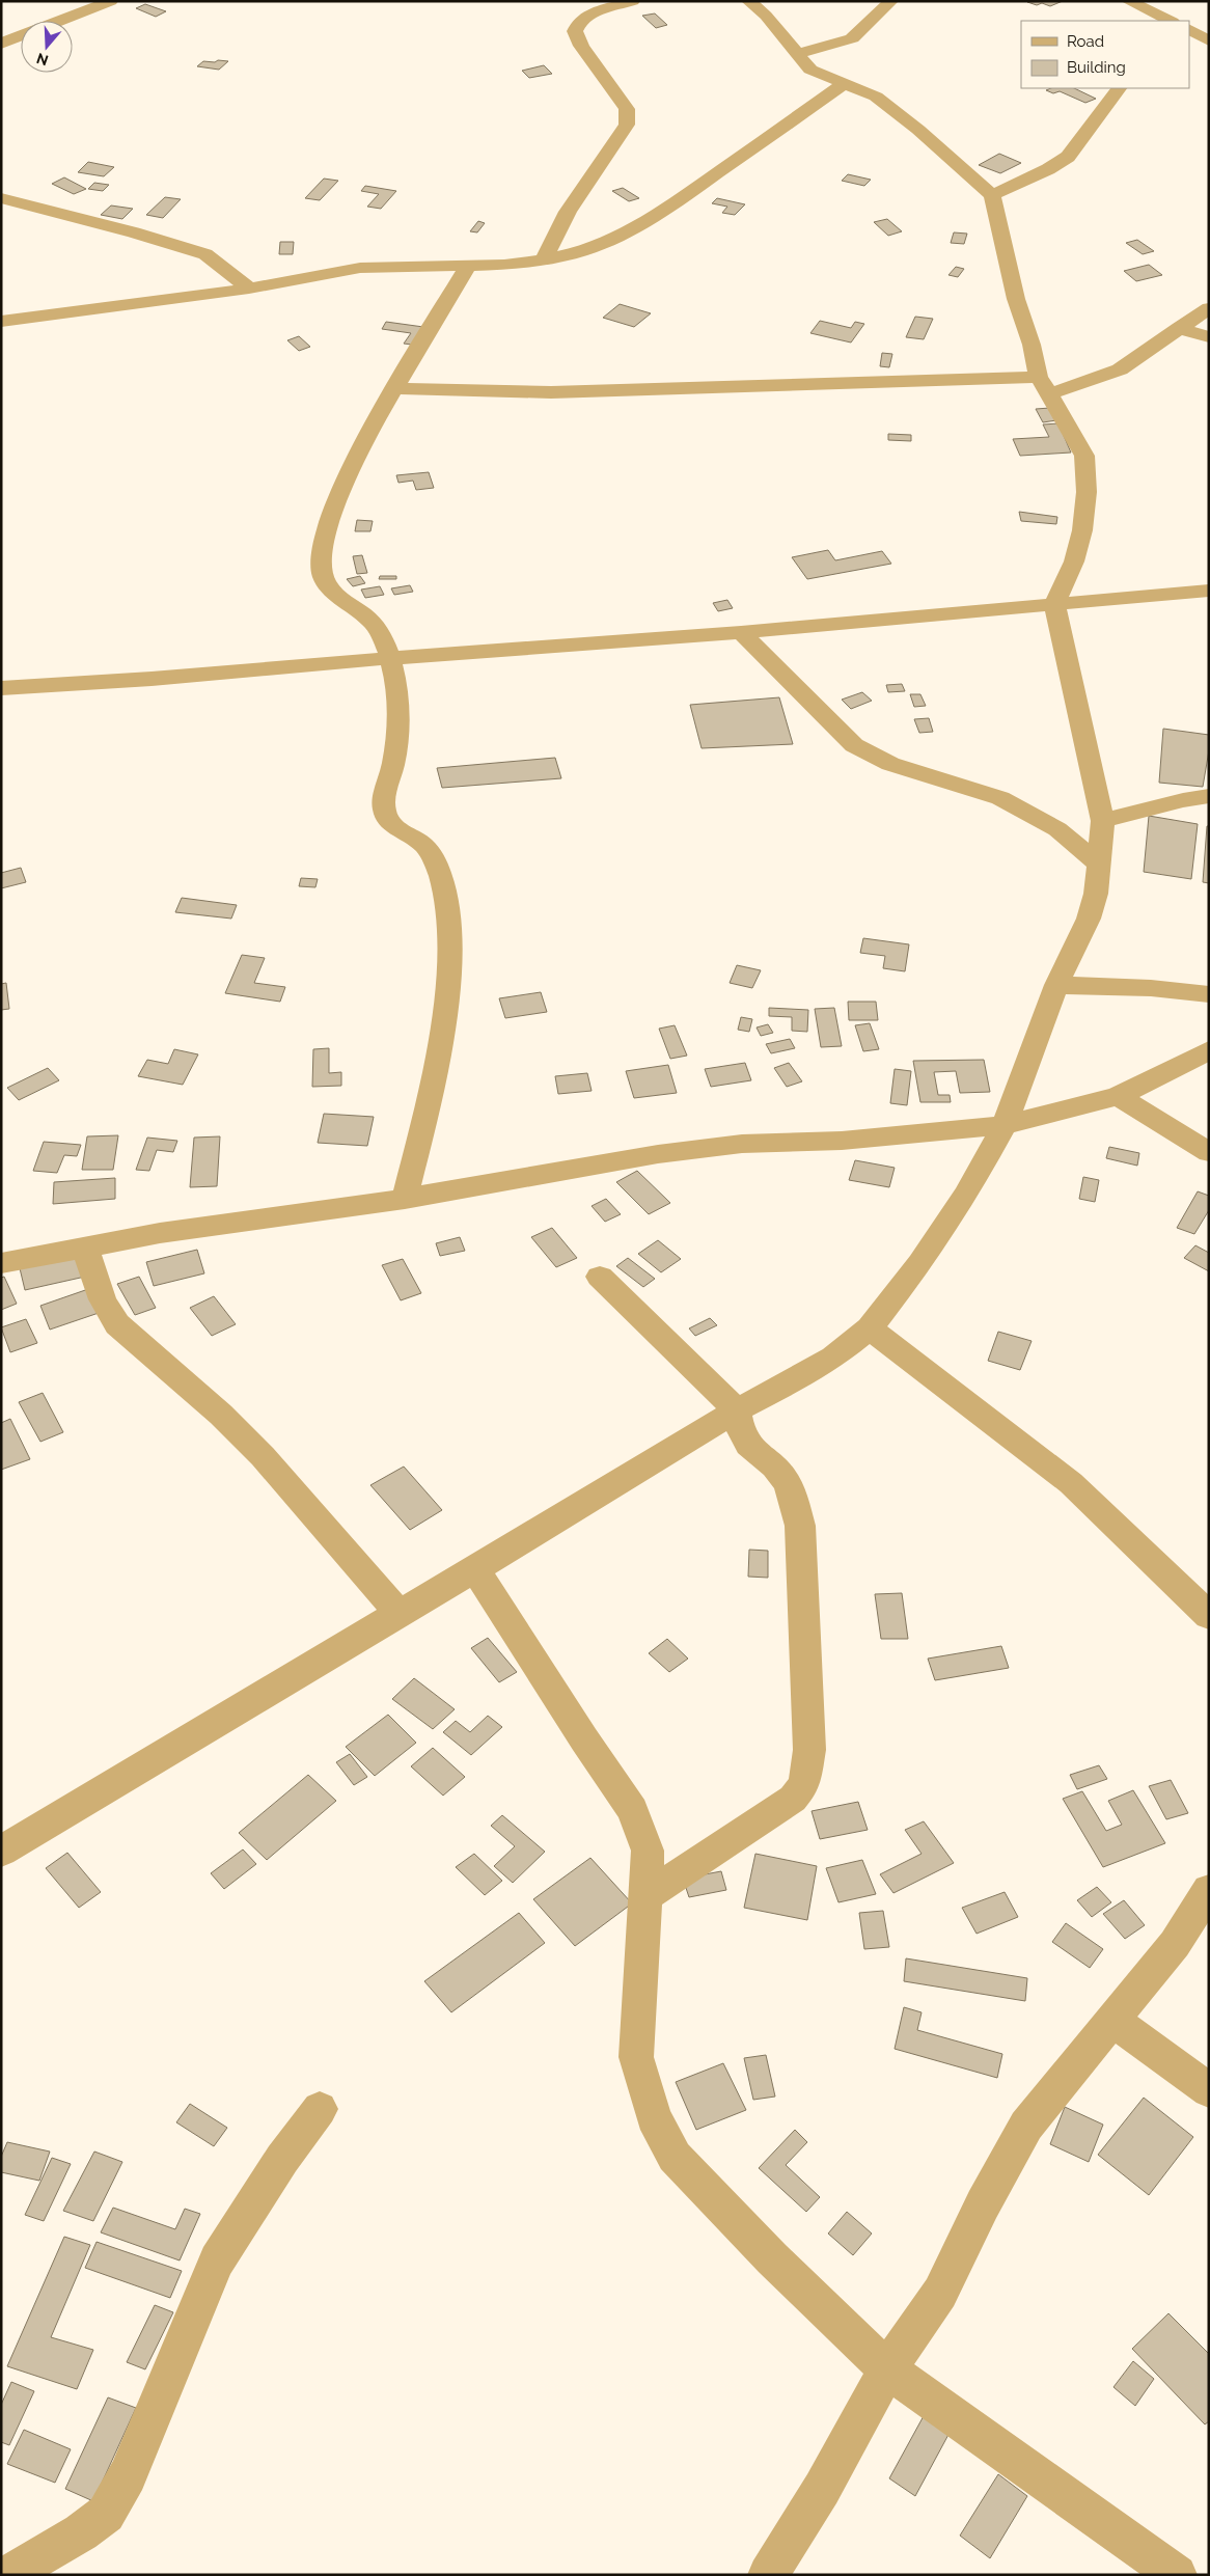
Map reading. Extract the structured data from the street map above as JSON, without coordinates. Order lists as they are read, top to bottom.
{
  "legend": ["Road", "Building"],
  "north": "bottom"
}
